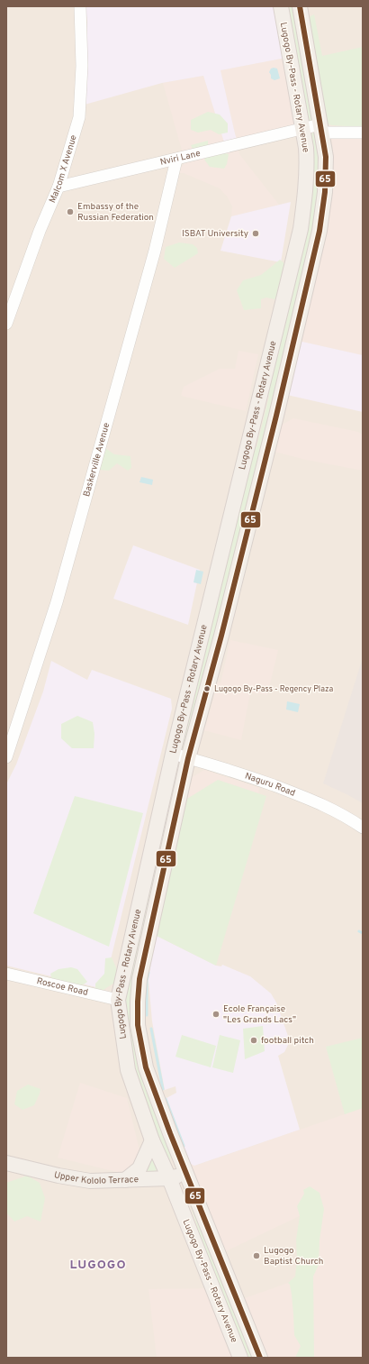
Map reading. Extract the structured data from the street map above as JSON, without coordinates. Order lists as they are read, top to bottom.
{
  "streets": {
    "main road": ["Lugogo By-Pass - Rotary Avenue", "Upper Kololo Terrace"],
    "street": [
      "Nviri Lane",
      "Malcom X Avenue",
      "Baskerville Avenue",
      "Naguru Road",
      "Roscoe Road"
    ]
  },
  "crossings": [
    ["Lugogo By-Pass - Rotary Avenue", "Nviri Lane"],
    ["Lugogo By-Pass - Rotary Avenue", "Naguru Road"],
    ["Lugogo By-Pass - Rotary Avenue", "Roscoe Road"],
    ["Lugogo By-Pass - Rotary Avenue", "Upper Kololo Terrace"],
    ["Nviri Lane", "Malcom X Avenue"],
    ["Nviri Lane", "Baskerville Avenue"]
  ],
  "districts": ["LUGOGO"],
  "places": [
    "Embassy of the Russian Federation",
    "ISBAT University",
    "Lugogo By-Pass - Regency Plaza",
    "Ecole Française \"Les Grands Lacs\"",
    "football pitch",
    "Lugogo Baptist Church"
  ],
  "lines": ["transit line 65"]
}
